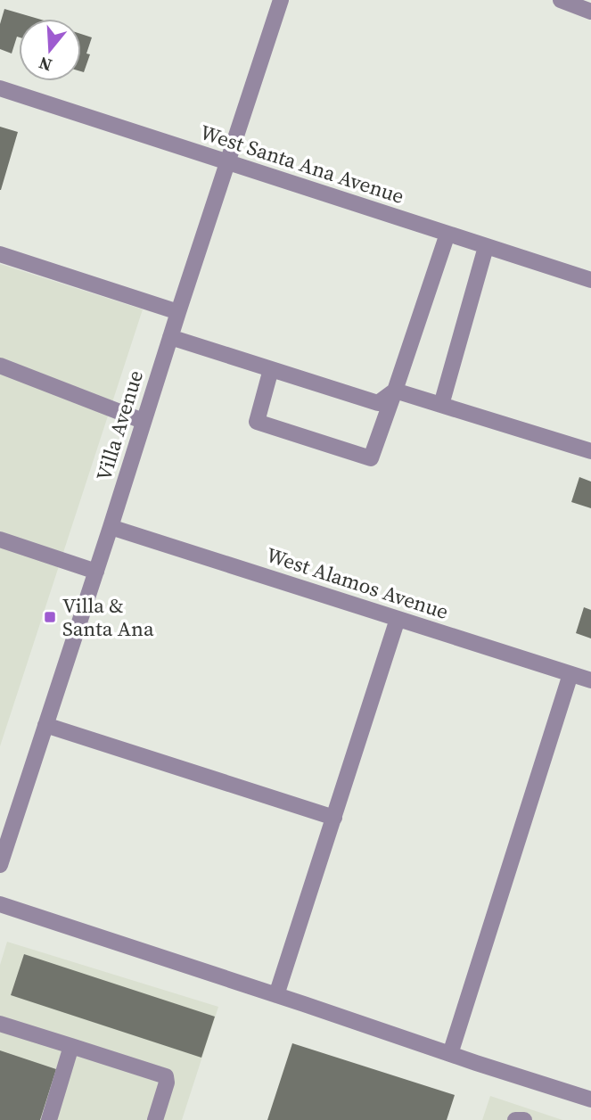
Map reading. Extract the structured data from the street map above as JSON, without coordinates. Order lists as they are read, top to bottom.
{
  "streets": {
    "street": ["West Santa Ana Avenue", "Villa Avenue", "West Alamos Avenue"]
  },
  "crossings": [
    ["West Santa Ana Avenue", "Villa Avenue"],
    ["Villa Avenue", "West Alamos Avenue"]
  ],
  "places": {
    "transit": ["Villa & Santa Ana"]
  },
  "north": "bottom"
}
